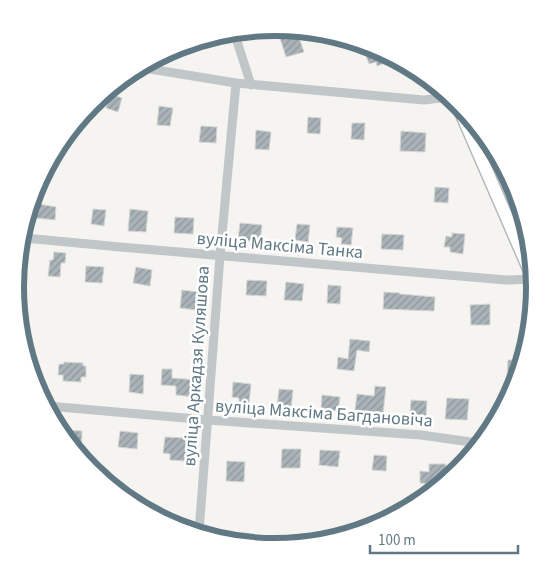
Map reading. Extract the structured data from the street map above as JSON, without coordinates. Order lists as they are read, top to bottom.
{
  "streets": {
    "street": ["вуліца Максіма Танка", "вуліца Аркадзя Куляшова", "вуліца Максіма Багдановіча"]
  },
  "crossings": [
    ["вуліца Максіма Танка", "вуліца Аркадзя Куляшова"],
    ["вуліца Аркадзя Куляшова", "вуліца Максіма Багдановіча"]
  ],
  "scale_bar": "100 m"
}
